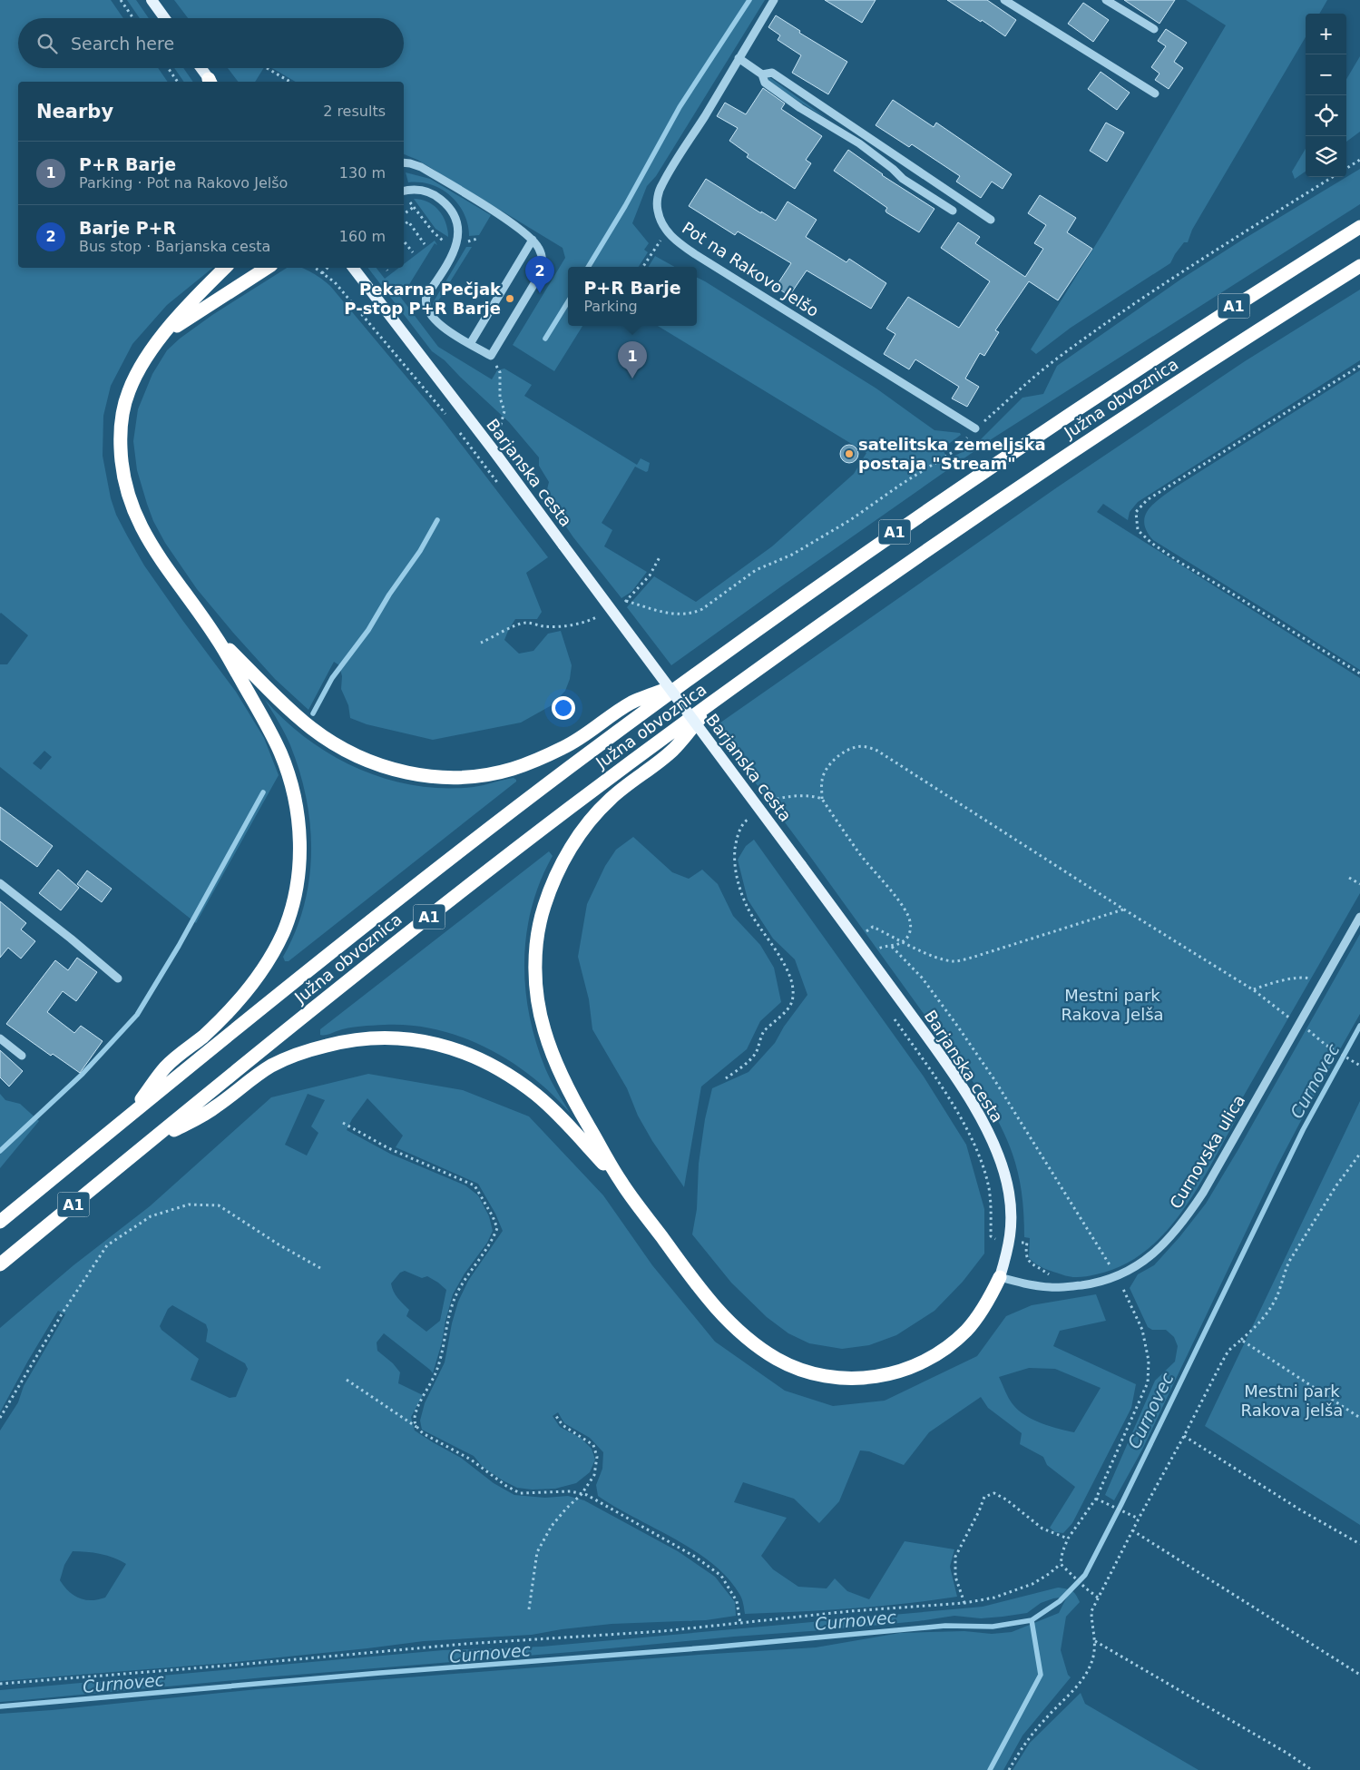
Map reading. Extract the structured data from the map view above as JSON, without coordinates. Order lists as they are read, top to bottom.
{
  "streets": {
    "highway": ["A1", "Južna obvoznica"],
    "main road": ["Barjanska cesta"],
    "street": ["Pot na Rakovo Jelšo", "Curnovska ulica"]
  },
  "crossings": [
    ["Barjanska cesta", "Curnovska ulica"]
  ],
  "water": ["Curnovec"],
  "parks": ["Mestni park Rakova Jelša", "Mestni park Rakova jelša"],
  "places": ["Pekarna Pečjak P-stop P+R Barje", "satelitska zemeljska postaja \"Stream\""],
  "page": {
    "map_buttons": ["+", "−"],
    "search": "Search here",
    "heading": ["Nearby", "2 results"],
    "list": [
      {
        "mark": "1",
        "name": "P+R Barje",
        "note": "Parking · Pot na Rakovo Jelšo",
        "value": "130 m"
      },
      {
        "mark": "2",
        "name": "Barje P+R",
        "note": "Bus stop · Barjanska cesta",
        "value": "160 m"
      }
    ],
    "pins": ["2", "1"],
    "popup": ["P+R Barje", "Parking"]
  }
}
